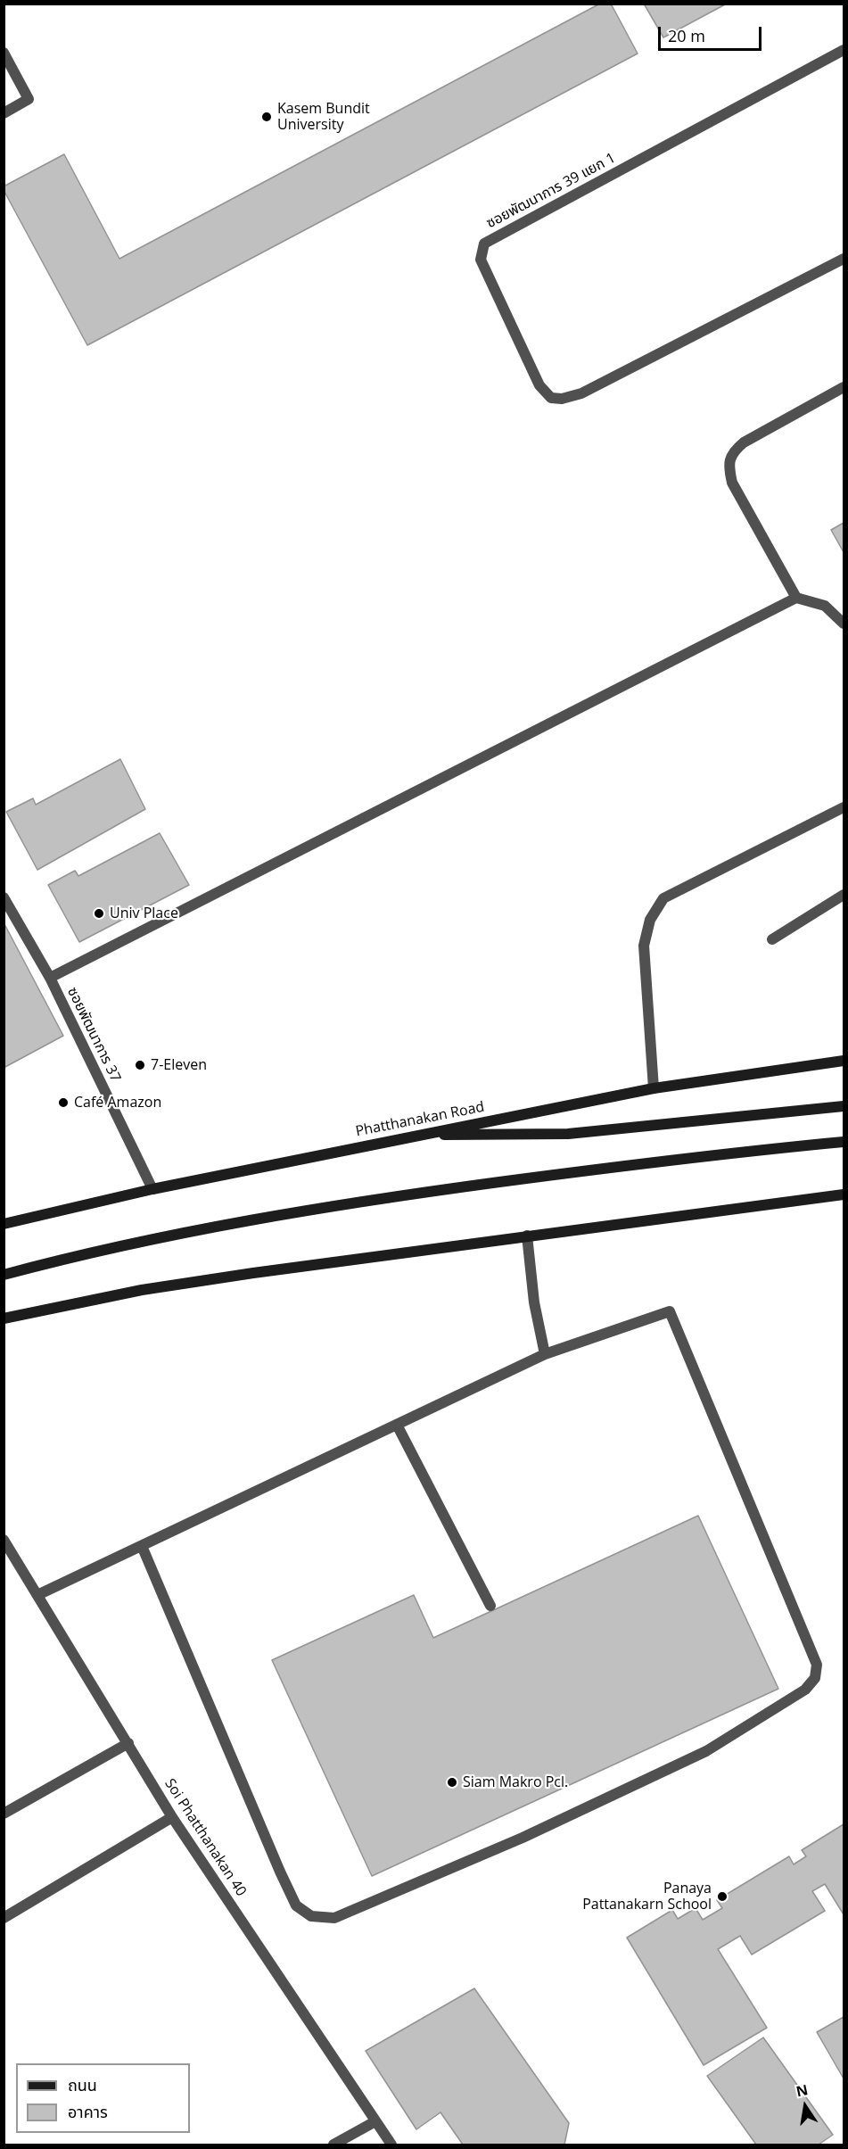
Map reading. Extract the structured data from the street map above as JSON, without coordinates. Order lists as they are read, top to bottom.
{
  "streets": {
    "main road": ["Phatthanakan Road"],
    "street": ["ซอยพัฒนาการ 39 แยก 1", "ซอยพัฒนาการ 37", "Soi Phatthanakan 40"]
  },
  "crossings": [
    ["ซอยพัฒนาการ 37", "Phatthanakan Road"]
  ],
  "places": [
    "Kasem Bundit University",
    "Univ Place",
    "7-Eleven",
    "Café Amazon",
    "Siam Makro Pcl.",
    "Panaya Pattanakarn School"
  ],
  "legend": ["ถนน", "อาคาร"],
  "scale_bar": "20 m",
  "north": "top"
}
